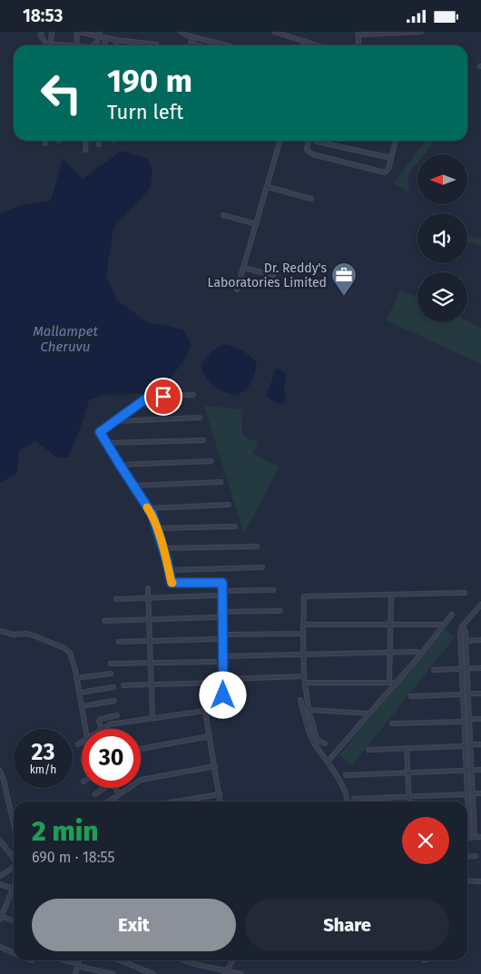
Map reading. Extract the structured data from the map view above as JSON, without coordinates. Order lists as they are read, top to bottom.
{
  "water": ["Mallampet Cheruvu"],
  "places": {
    "office": ["Dr. Reddy's Laboratories Limited"]
  },
  "north": "left",
  "page": {
    "status": "18:53",
    "turn": ["190 m", "Turn left"],
    "speed": "23 km/h",
    "limit": "30",
    "heading": ["2 min", "690 m · 18:55"],
    "buttons": ["Exit", "Share"]
  }
}
